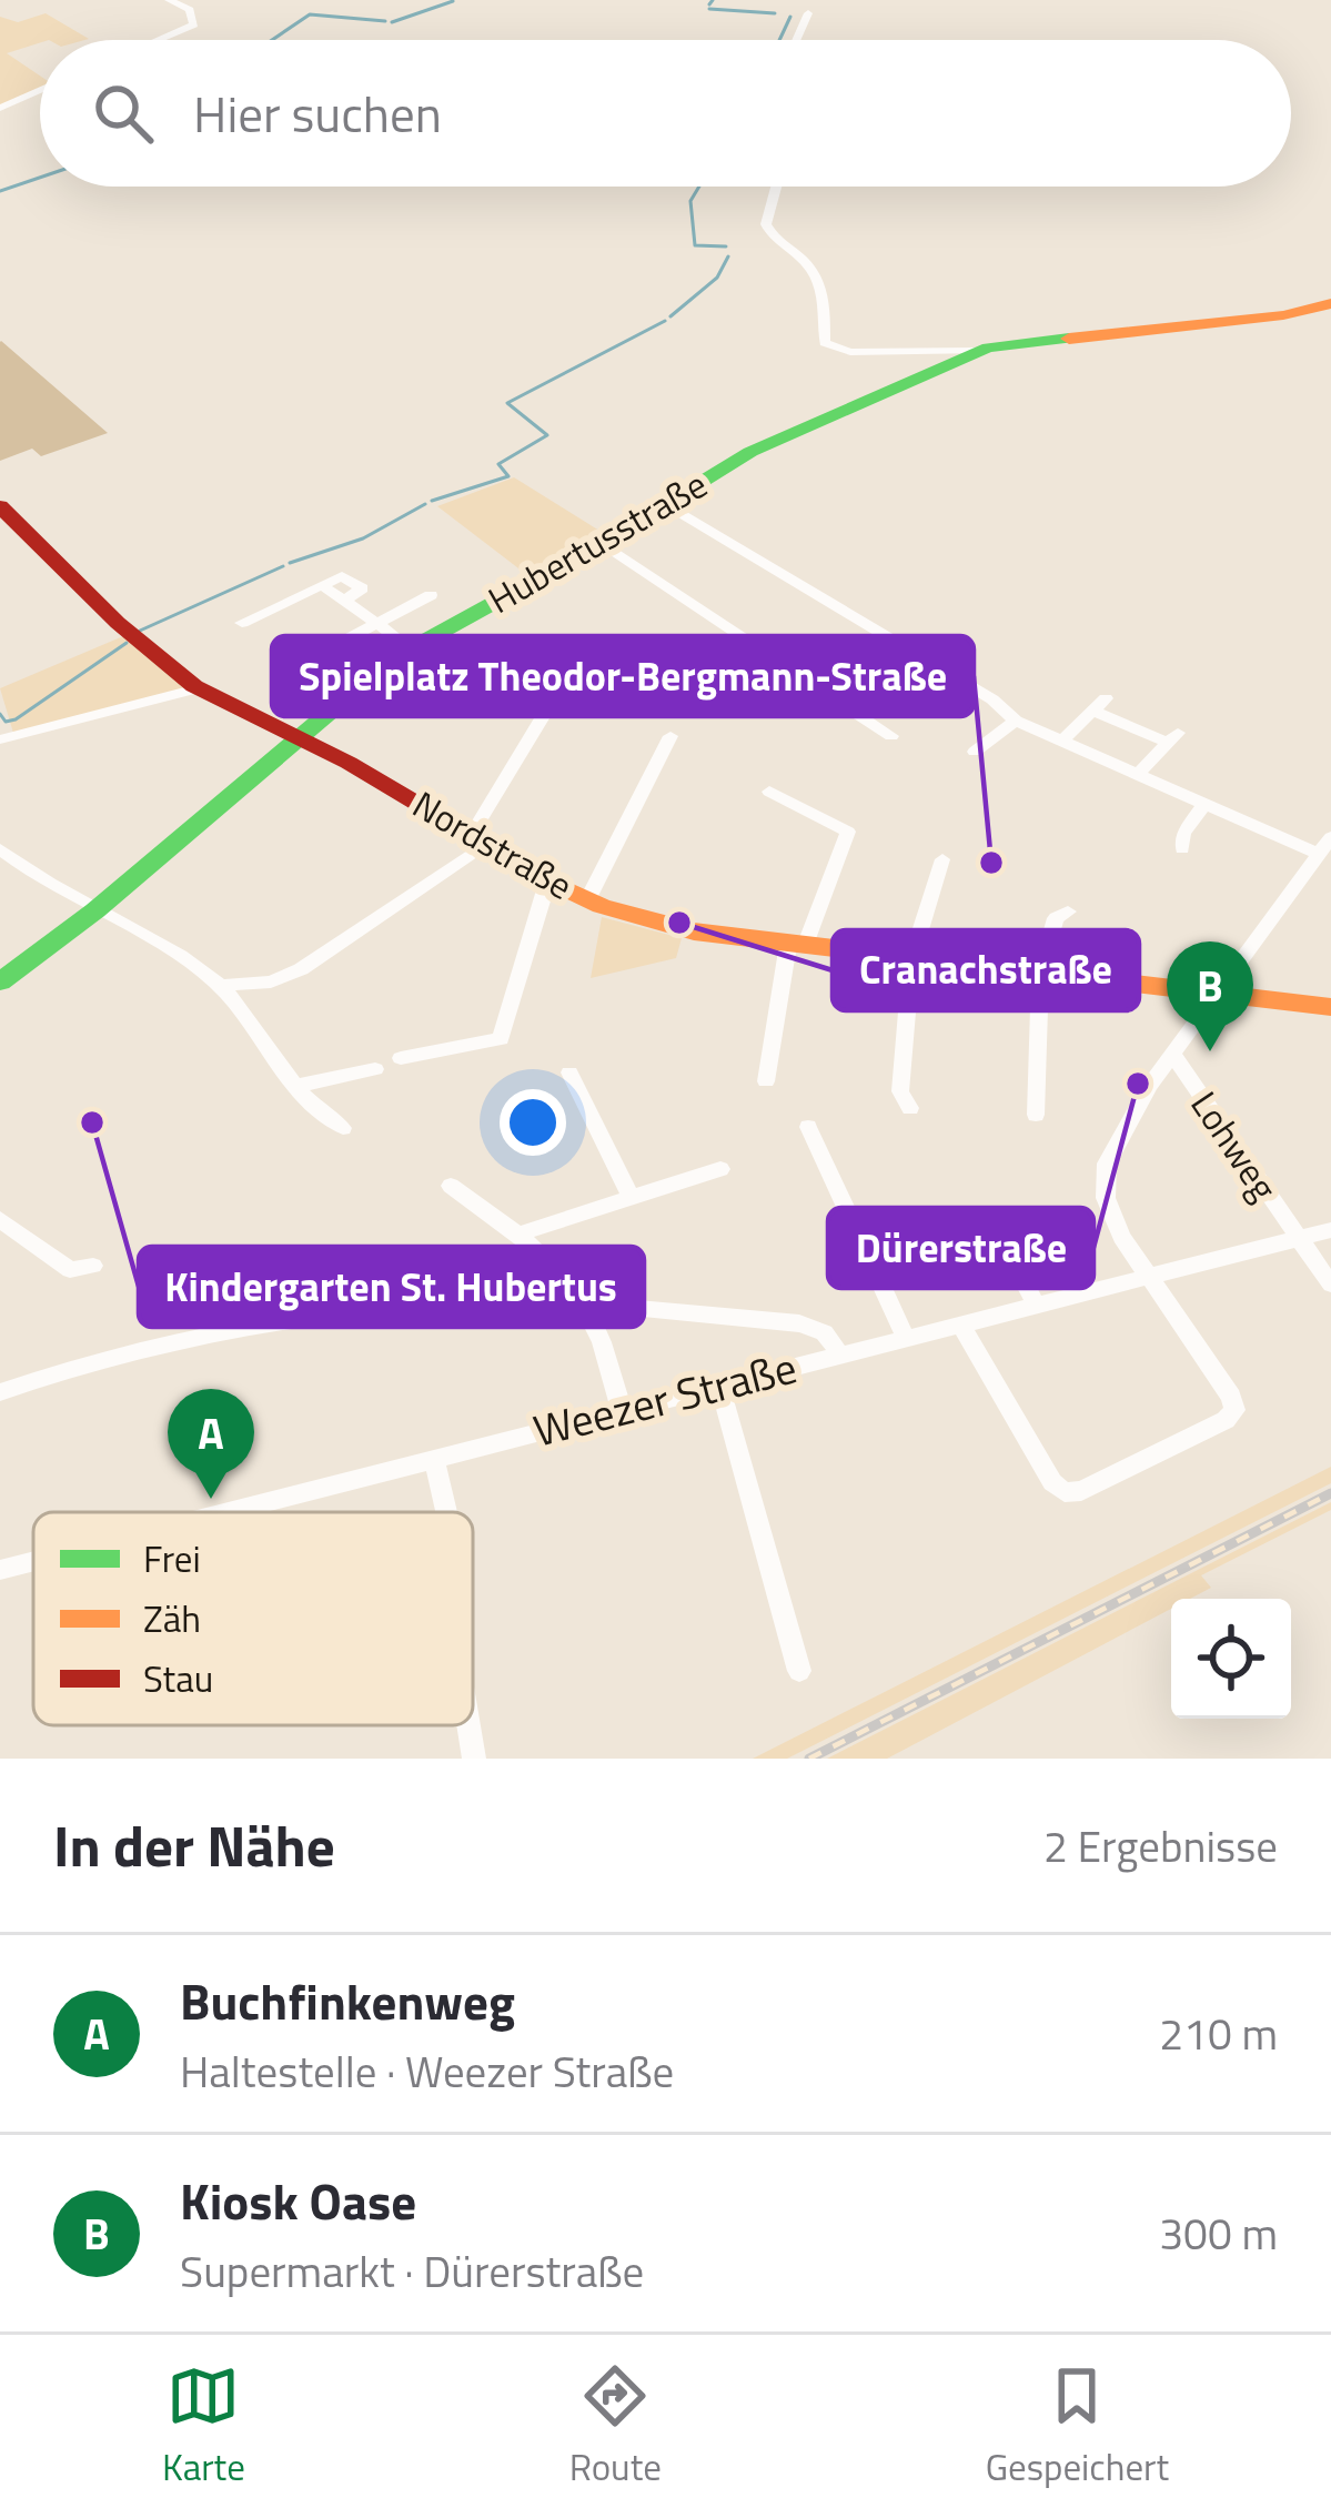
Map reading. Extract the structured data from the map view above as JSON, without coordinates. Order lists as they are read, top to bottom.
{
  "streets": {
    "street": [
      "Hubertusstraße",
      "Nordstraße",
      "Lohweg",
      "Weezer Straße"
    ]
  },
  "crossings": [
    ["Hubertusstraße", "Nordstraße"],
    ["Lohweg", "Weezer Straße"]
  ],
  "places": [
    "Spielplatz Theodor-Bergmann-Straße",
    "Cranachstraße",
    "Dürerstraße",
    "Kindergarten St. Hubertus"
  ],
  "legend": ["Frei", "Zäh", "Stau"],
  "page": {
    "search": "Hier suchen",
    "pins": ["B", "A"],
    "heading": ["In der Nähe", "2 Ergebnisse"],
    "list": [
      {
        "mark": "A",
        "name": "Buchfinkenweg",
        "note": "Haltestelle · Weezer Straße",
        "value": "210 m"
      },
      {
        "mark": "B",
        "name": "Kiosk Oase",
        "note": "Supermarkt · Dürerstraße",
        "value": "300 m"
      }
    ],
    "nav": ["Karte", "Route", "Gespeichert"]
  }
}
